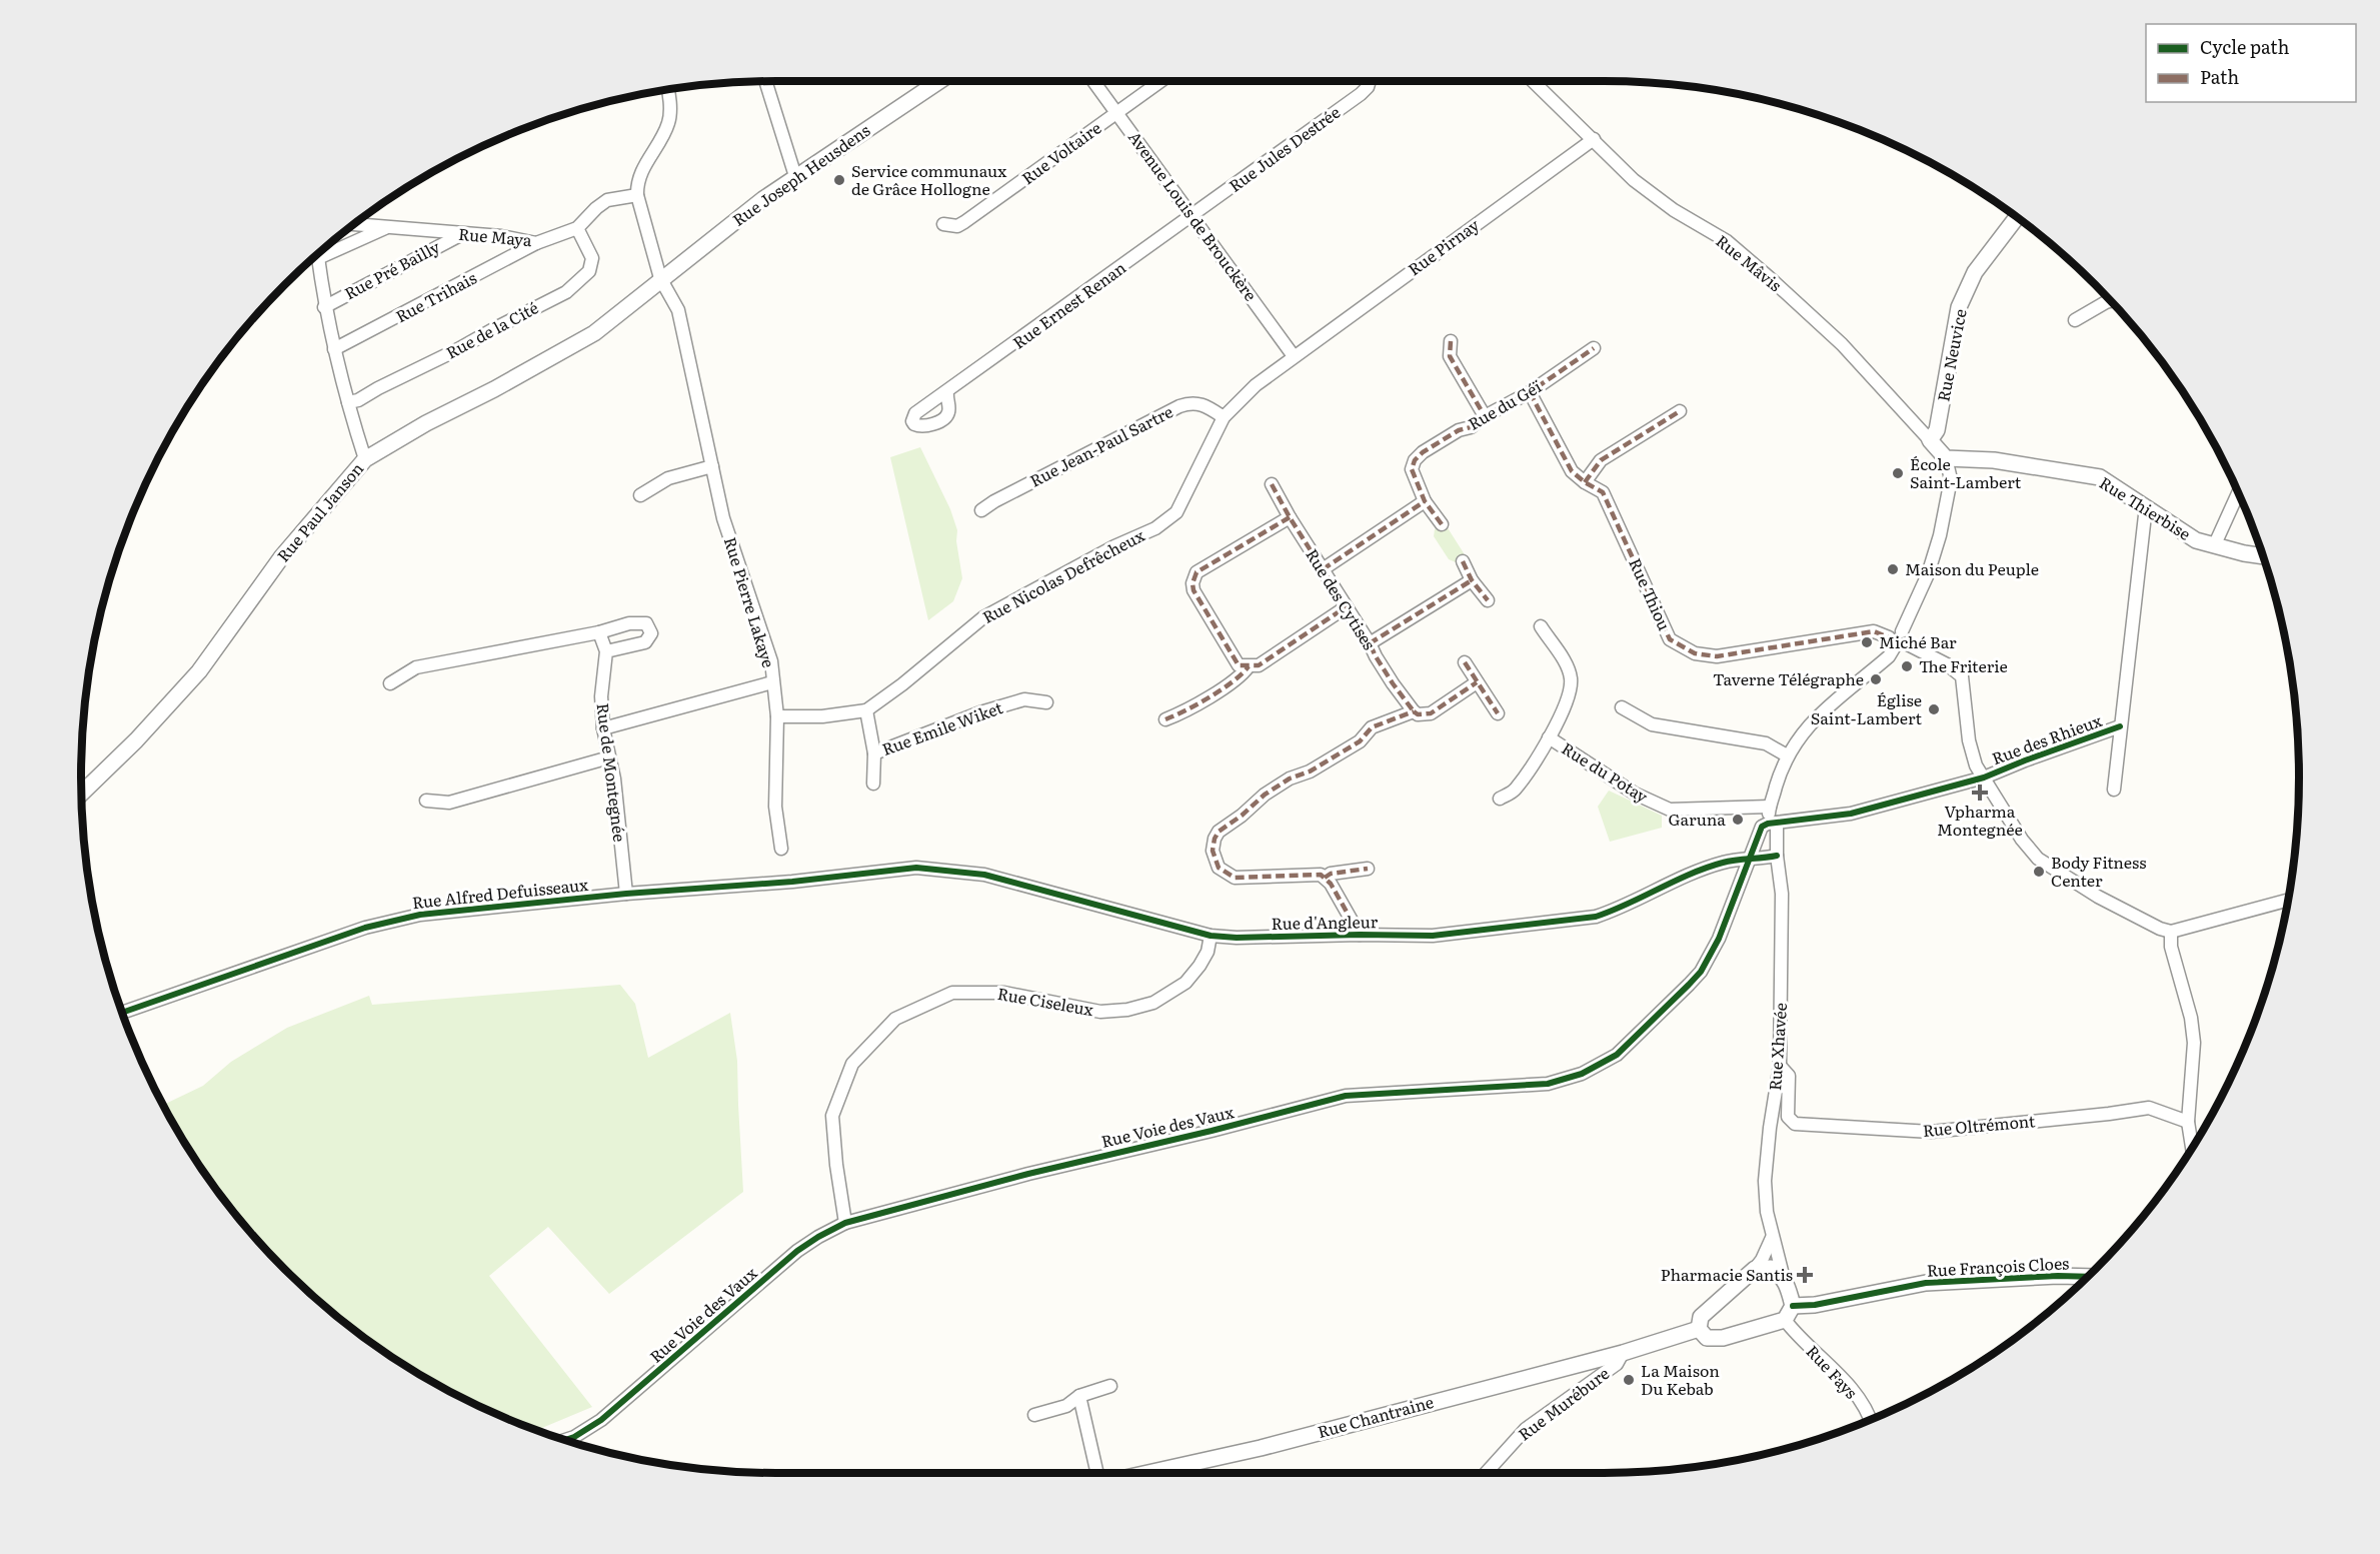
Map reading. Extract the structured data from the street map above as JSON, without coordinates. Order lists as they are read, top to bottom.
{
  "streets": {
    "street": [
      "Rue Jules Destrée",
      "Rue Voltaire",
      "Rue Joseph Heusdens",
      "Avenue Louis de Brouckère",
      "Rue Maya",
      "Rue Pirnay",
      "Rue Mâvis",
      "Rue Pré Bailly",
      "Rue Trihais",
      "Rue Ernest Renan",
      "Rue de la Cité",
      "Rue Neuvice",
      "Rue du Géï",
      "Rue Jean-Paul Sartre",
      "Rue Thierbise",
      "Rue Paul Janson",
      "Rue Nicolas Defrêcheux",
      "Rue Thiou",
      "Rue des Cytises",
      "Rue Pierre Lakaye",
      "Rue Emile Wiket",
      "Rue des Rhieux",
      "Rue de Montegnée",
      "Rue du Potay",
      "Rue Alfred Defuisseaux",
      "Rue d'Angleur",
      "Rue Ciseleux",
      "Rue Xhavée",
      "Rue Oltrémont",
      "Rue Voie des Vaux",
      "Rue François Cloes",
      "Rue Fays",
      "Rue Murébure",
      "Rue Chantraine"
    ]
  },
  "crossings": [
    ["Rue Jules Destrée", "Avenue Louis de Brouckère"],
    ["Rue Jules Destrée", "Rue Ernest Renan"],
    ["Rue Voltaire", "Avenue Louis de Brouckère"],
    ["Rue Joseph Heusdens", "Rue Paul Janson"],
    ["Rue Joseph Heusdens", "Rue Pierre Lakaye"],
    ["Avenue Louis de Brouckère", "Rue Pirnay"],
    ["Avenue Louis de Brouckère", "Rue Ernest Renan"],
    ["Avenue Louis de Brouckère", "Rue Nicolas Defrêcheux"],
    ["Rue Maya", "Rue Pré Bailly"],
    ["Rue Maya", "Rue Trihais"],
    ["Rue Maya", "Rue de la Cité"],
    ["Rue Maya", "Rue Pierre Lakaye"],
    ["Rue Pirnay", "Rue Mâvis"],
    ["Rue Pirnay", "Rue Nicolas Defrêcheux"],
    ["Rue Mâvis", "Rue Neuvice"],
    ["Rue du Géï", "Rue Thiou"],
    ["Rue Jean-Paul Sartre", "Rue Nicolas Defrêcheux"],
    ["Rue Thierbise", "Rue des Rhieux"],
    ["Rue Paul Janson", "Rue Pierre Lakaye"],
    ["Rue Nicolas Defrêcheux", "Rue Pierre Lakaye"],
    ["Rue Nicolas Defrêcheux", "Rue Emile Wiket"],
    ["Rue Thiou", "Rue des Rhieux"],
    ["Rue des Rhieux", "Rue Xhavée"],
    ["Rue des Rhieux", "Rue Voie des Vaux"],
    ["Rue de Montegnée", "Rue Alfred Defuisseaux"],
    ["Rue Alfred Defuisseaux", "Rue d'Angleur"],
    ["Rue d'Angleur", "Rue Ciseleux"],
    ["Rue d'Angleur", "Rue Xhavée"],
    ["Rue d'Angleur", "Rue Voie des Vaux"],
    ["Rue Ciseleux", "Rue Voie des Vaux"],
    ["Rue Xhavée", "Rue Oltrémont"],
    ["Rue Xhavée", "Rue Voie des Vaux"],
    ["Rue François Cloes", "Rue Fays"],
    ["Rue François Cloes", "Rue Chantraine"],
    ["Rue Murébure", "Rue Chantraine"]
  ],
  "places": {
    "other": [
      "Service communaux de Grâce Hollogne",
      "École Saint-Lambert",
      "Maison du Peuple",
      "Miché Bar",
      "The Friterie",
      "Taverne Télégraphe",
      "Église Saint-Lambert",
      "Garuna",
      "Body Fitness Center",
      "La Maison Du Kebab"
    ],
    "health": ["Vpharma Montegnée", "Pharmacie Santis"]
  },
  "legend": ["Cycle path", "Path"]
}
